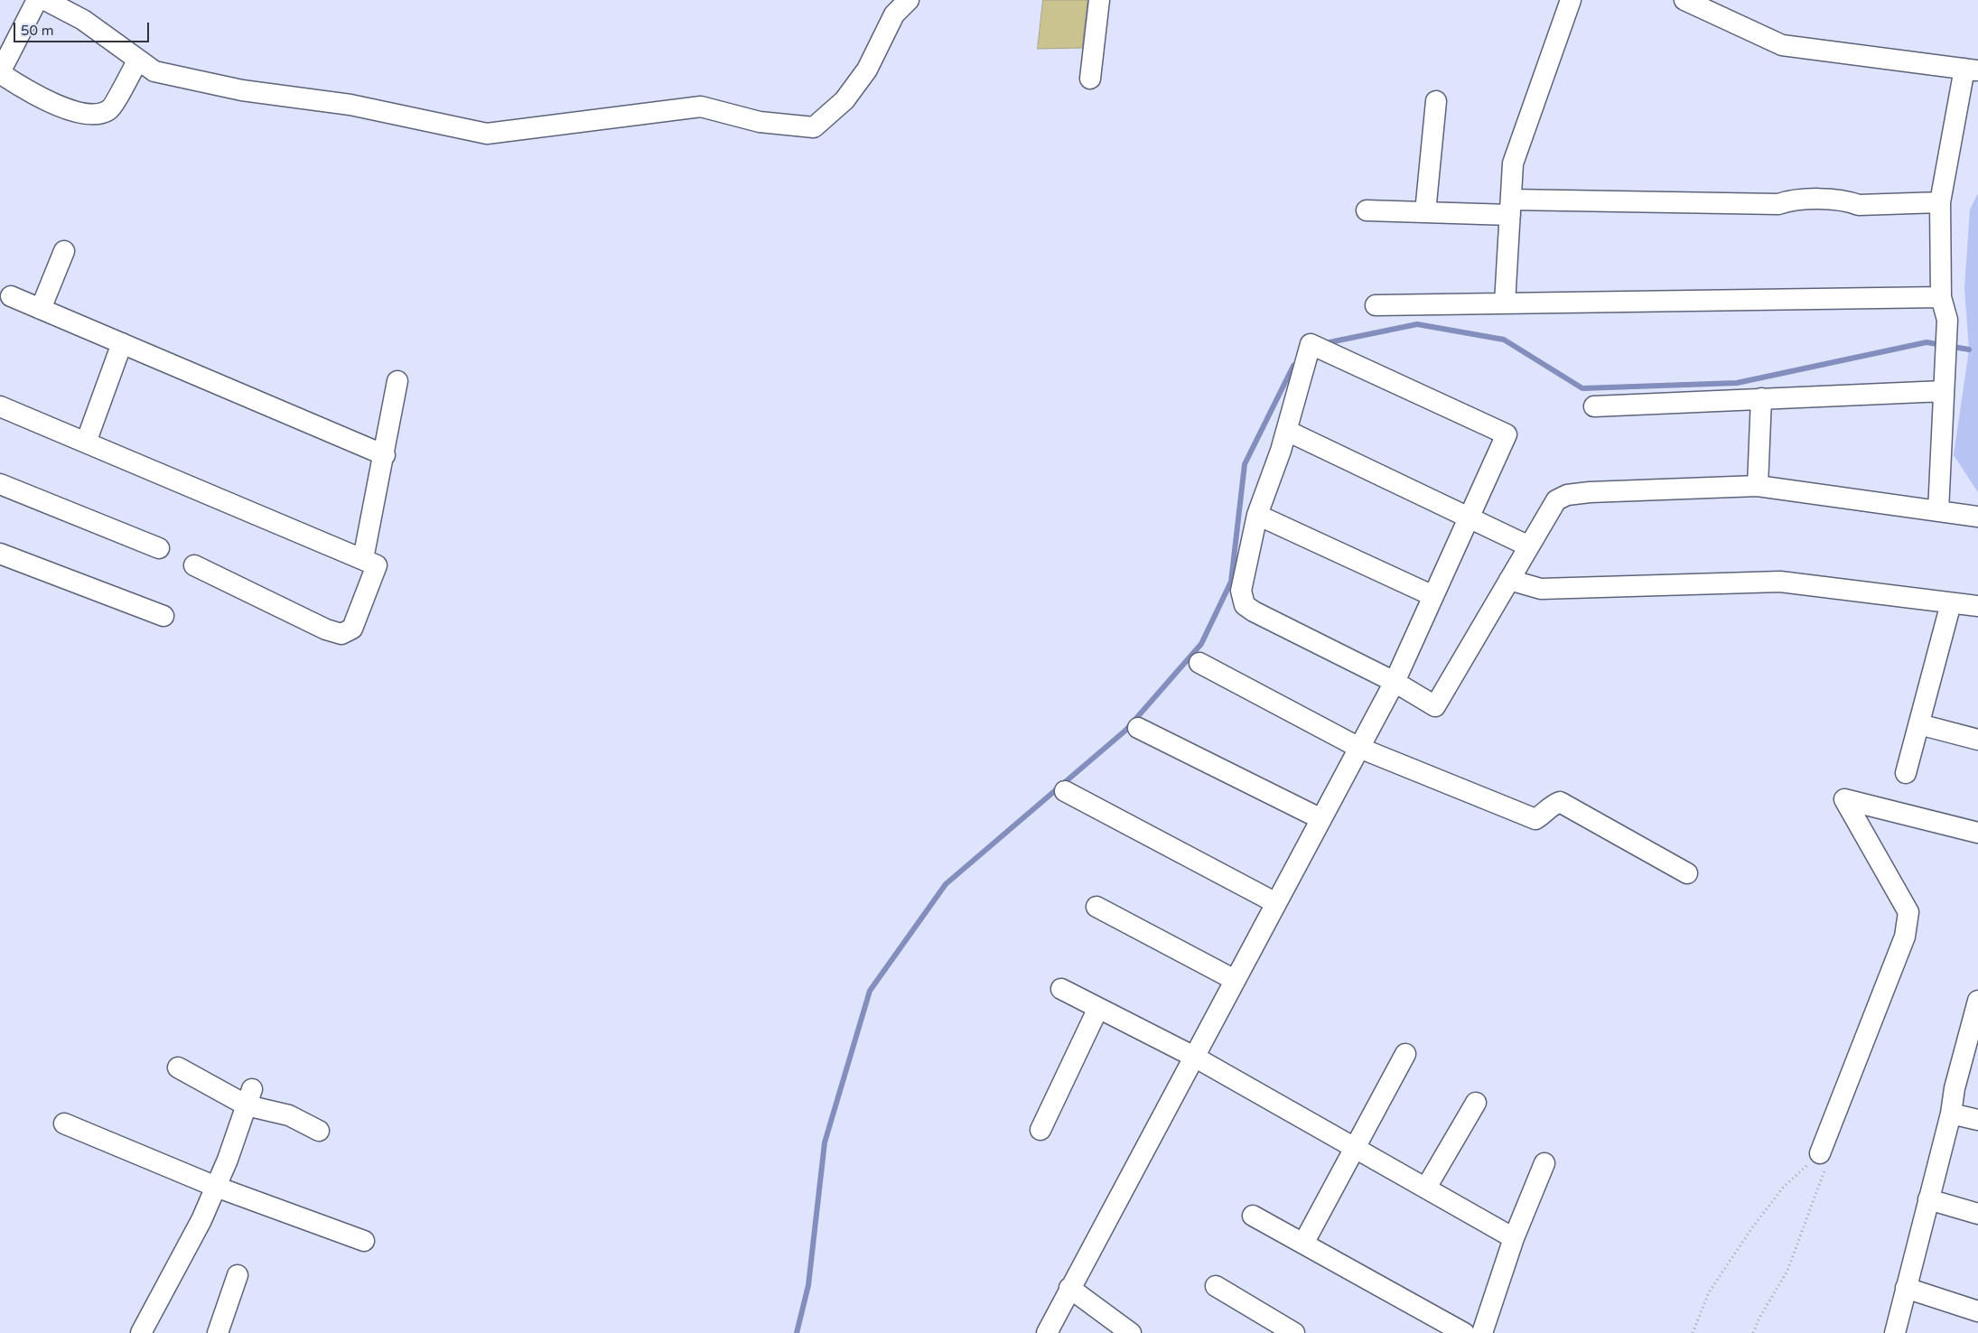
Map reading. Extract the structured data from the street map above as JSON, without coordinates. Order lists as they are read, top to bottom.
{
  "scale_bar": "50 m"
}
